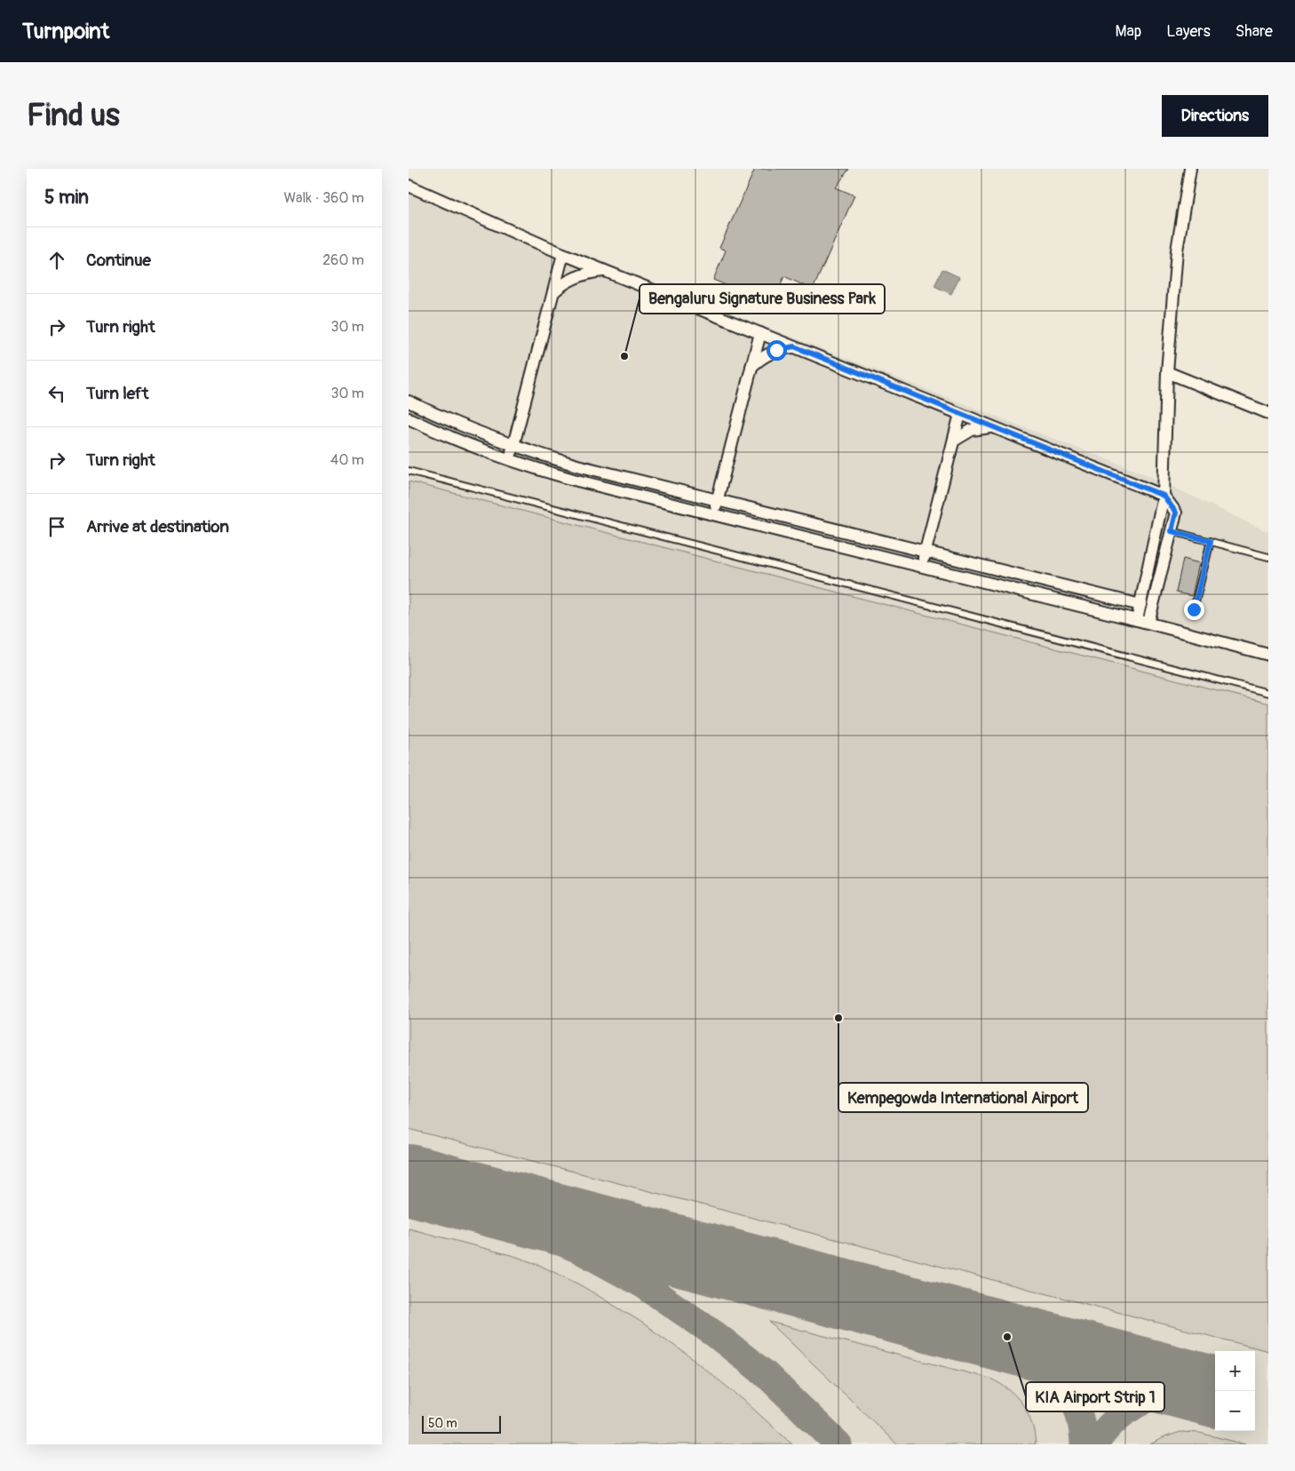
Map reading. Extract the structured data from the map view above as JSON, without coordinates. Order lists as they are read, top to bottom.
{
  "places": ["Bengaluru Signature Business Park", "Kempegowda International Airport", "KIA Airport Strip 1"],
  "scale_bar": "50 m",
  "page": {
    "header": "Turnpoint",
    "nav": ["Map", "Layers", "Share"],
    "buttons": "Directions",
    "title": "Find us",
    "heading": ["5 min", "Walk · 360 m"],
    "list": [
      ["Continue", "260 m"],
      ["Turn right", "30 m"],
      ["Turn left", "30 m"],
      ["Turn right", "40 m"],
      "Arrive at destination"
    ],
    "map_buttons": ["+", "−"],
    "scale": "50 m"
  }
}
